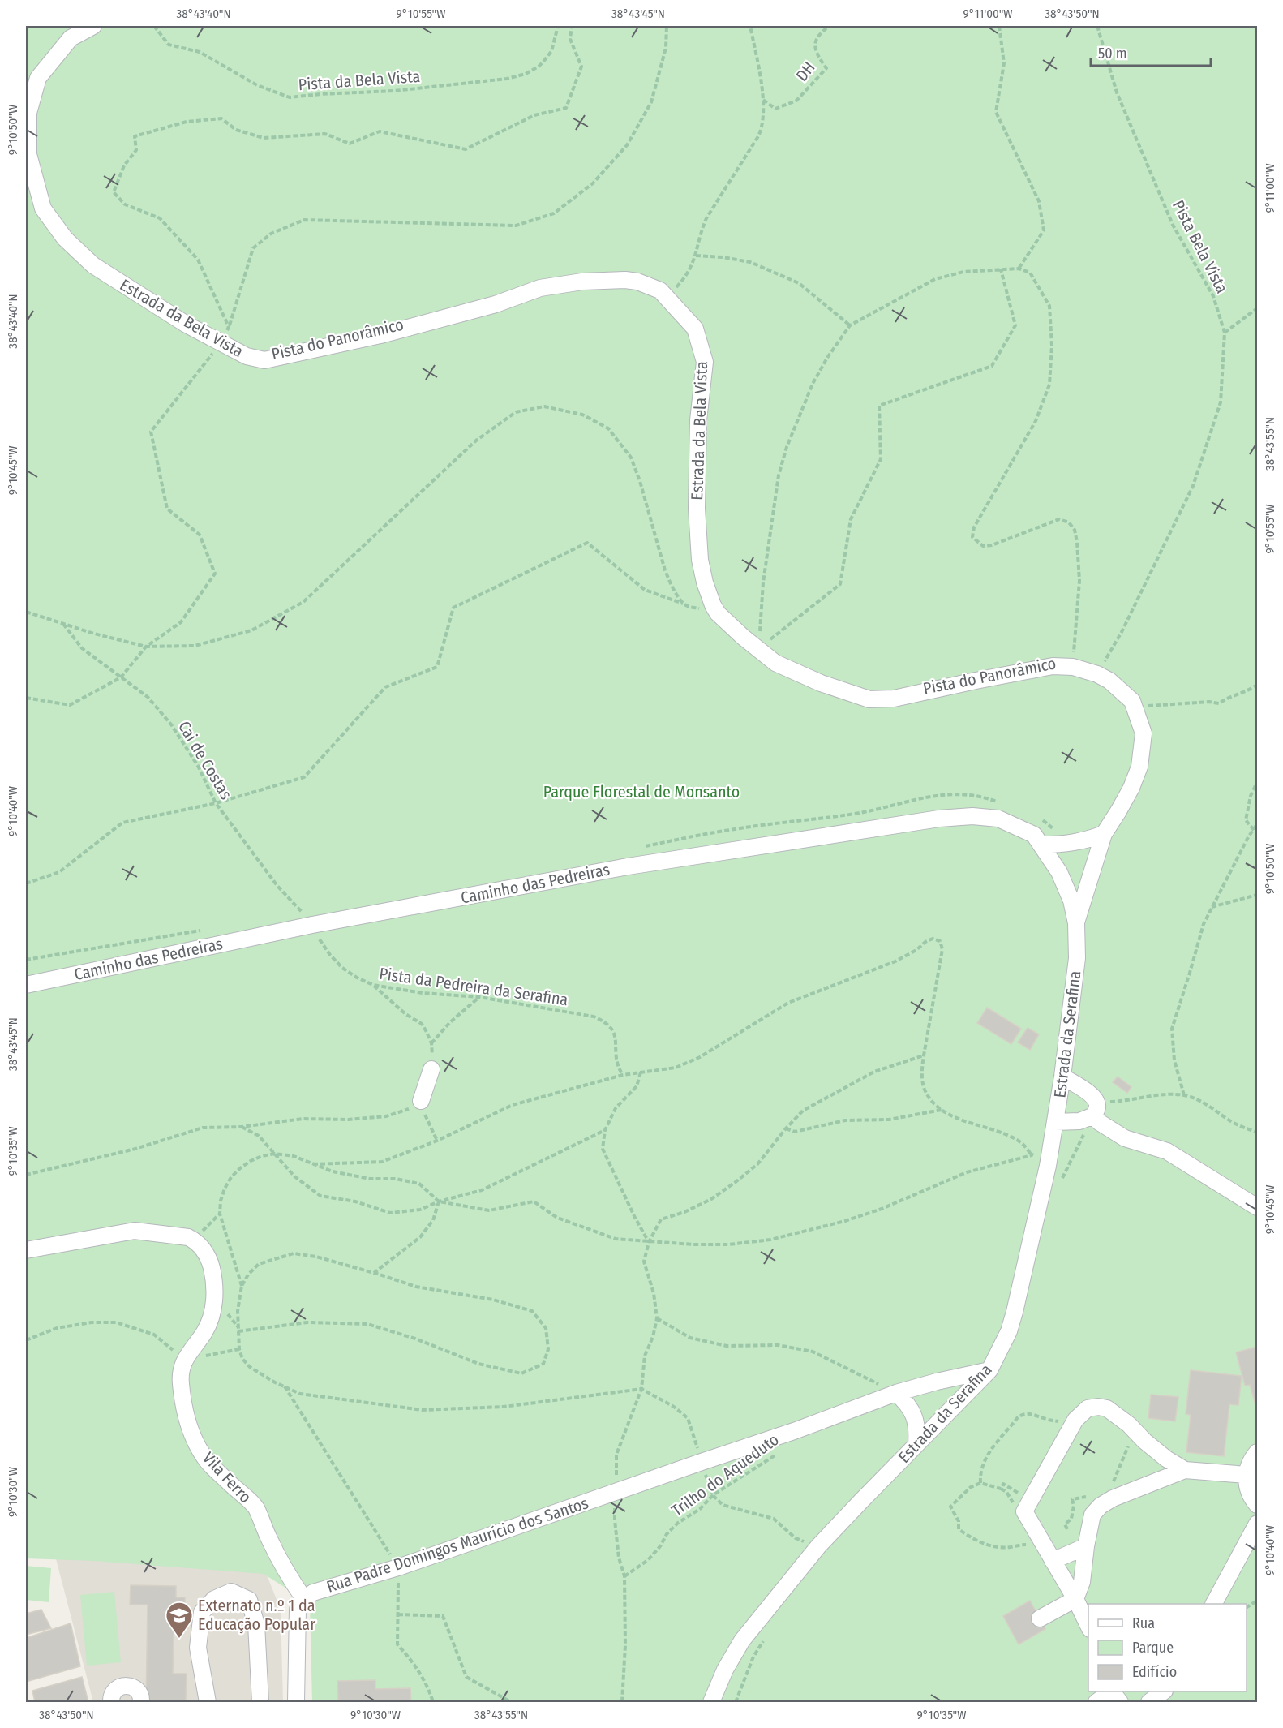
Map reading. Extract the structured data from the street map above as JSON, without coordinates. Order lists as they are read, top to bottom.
{
  "streets": {
    "street": [
      "Estrada da Bela Vista",
      "Caminho das Pedreiras",
      "Estrada da Serafina",
      "Vila Ferro",
      "Rua Padre Domingos Maurício dos Santos"
    ],
    "path": [
      "DH",
      "Pista da Bela Vista",
      "Pista Bela Vista",
      "Cai de Costas",
      "Pista da Pedreira da Serafina",
      "Trilho do Aqueduto"
    ]
  },
  "crossings": [
    ["Estrada da Bela Vista", "Caminho das Pedreiras"],
    ["Estrada da Bela Vista", "Estrada da Serafina"],
    ["Cai de Costas", "Caminho das Pedreiras"],
    ["Cai de Costas", "Pista da Pedreira da Serafina"],
    ["Caminho das Pedreiras", "Pista da Pedreira da Serafina"],
    ["Caminho das Pedreiras", "Estrada da Serafina"],
    ["Estrada da Serafina", "Rua Padre Domingos Maurício dos Santos"],
    ["Trilho do Aqueduto", "Rua Padre Domingos Maurício dos Santos"],
    ["Vila Ferro", "Rua Padre Domingos Maurício dos Santos"]
  ],
  "parks": ["Parque Florestal de Monsanto"],
  "places": {
    "school or university": ["Externato n.º 1 da Educação Popular"]
  },
  "legend": ["Rua", "Parque", "Edifício"],
  "scale_bar": "50 m",
  "coordinates": [
    "38°43'40\"N",
    "9°10'55\"W",
    "38°43'45\"N",
    "9°11'00\"W",
    "38°43'50\"N",
    "9°10'50\"W",
    "38°43'55\"N",
    "9°10'45\"W",
    "9°10'40\"W",
    "9°10'35\"W",
    "9°10'30\"W"
  ]
}
